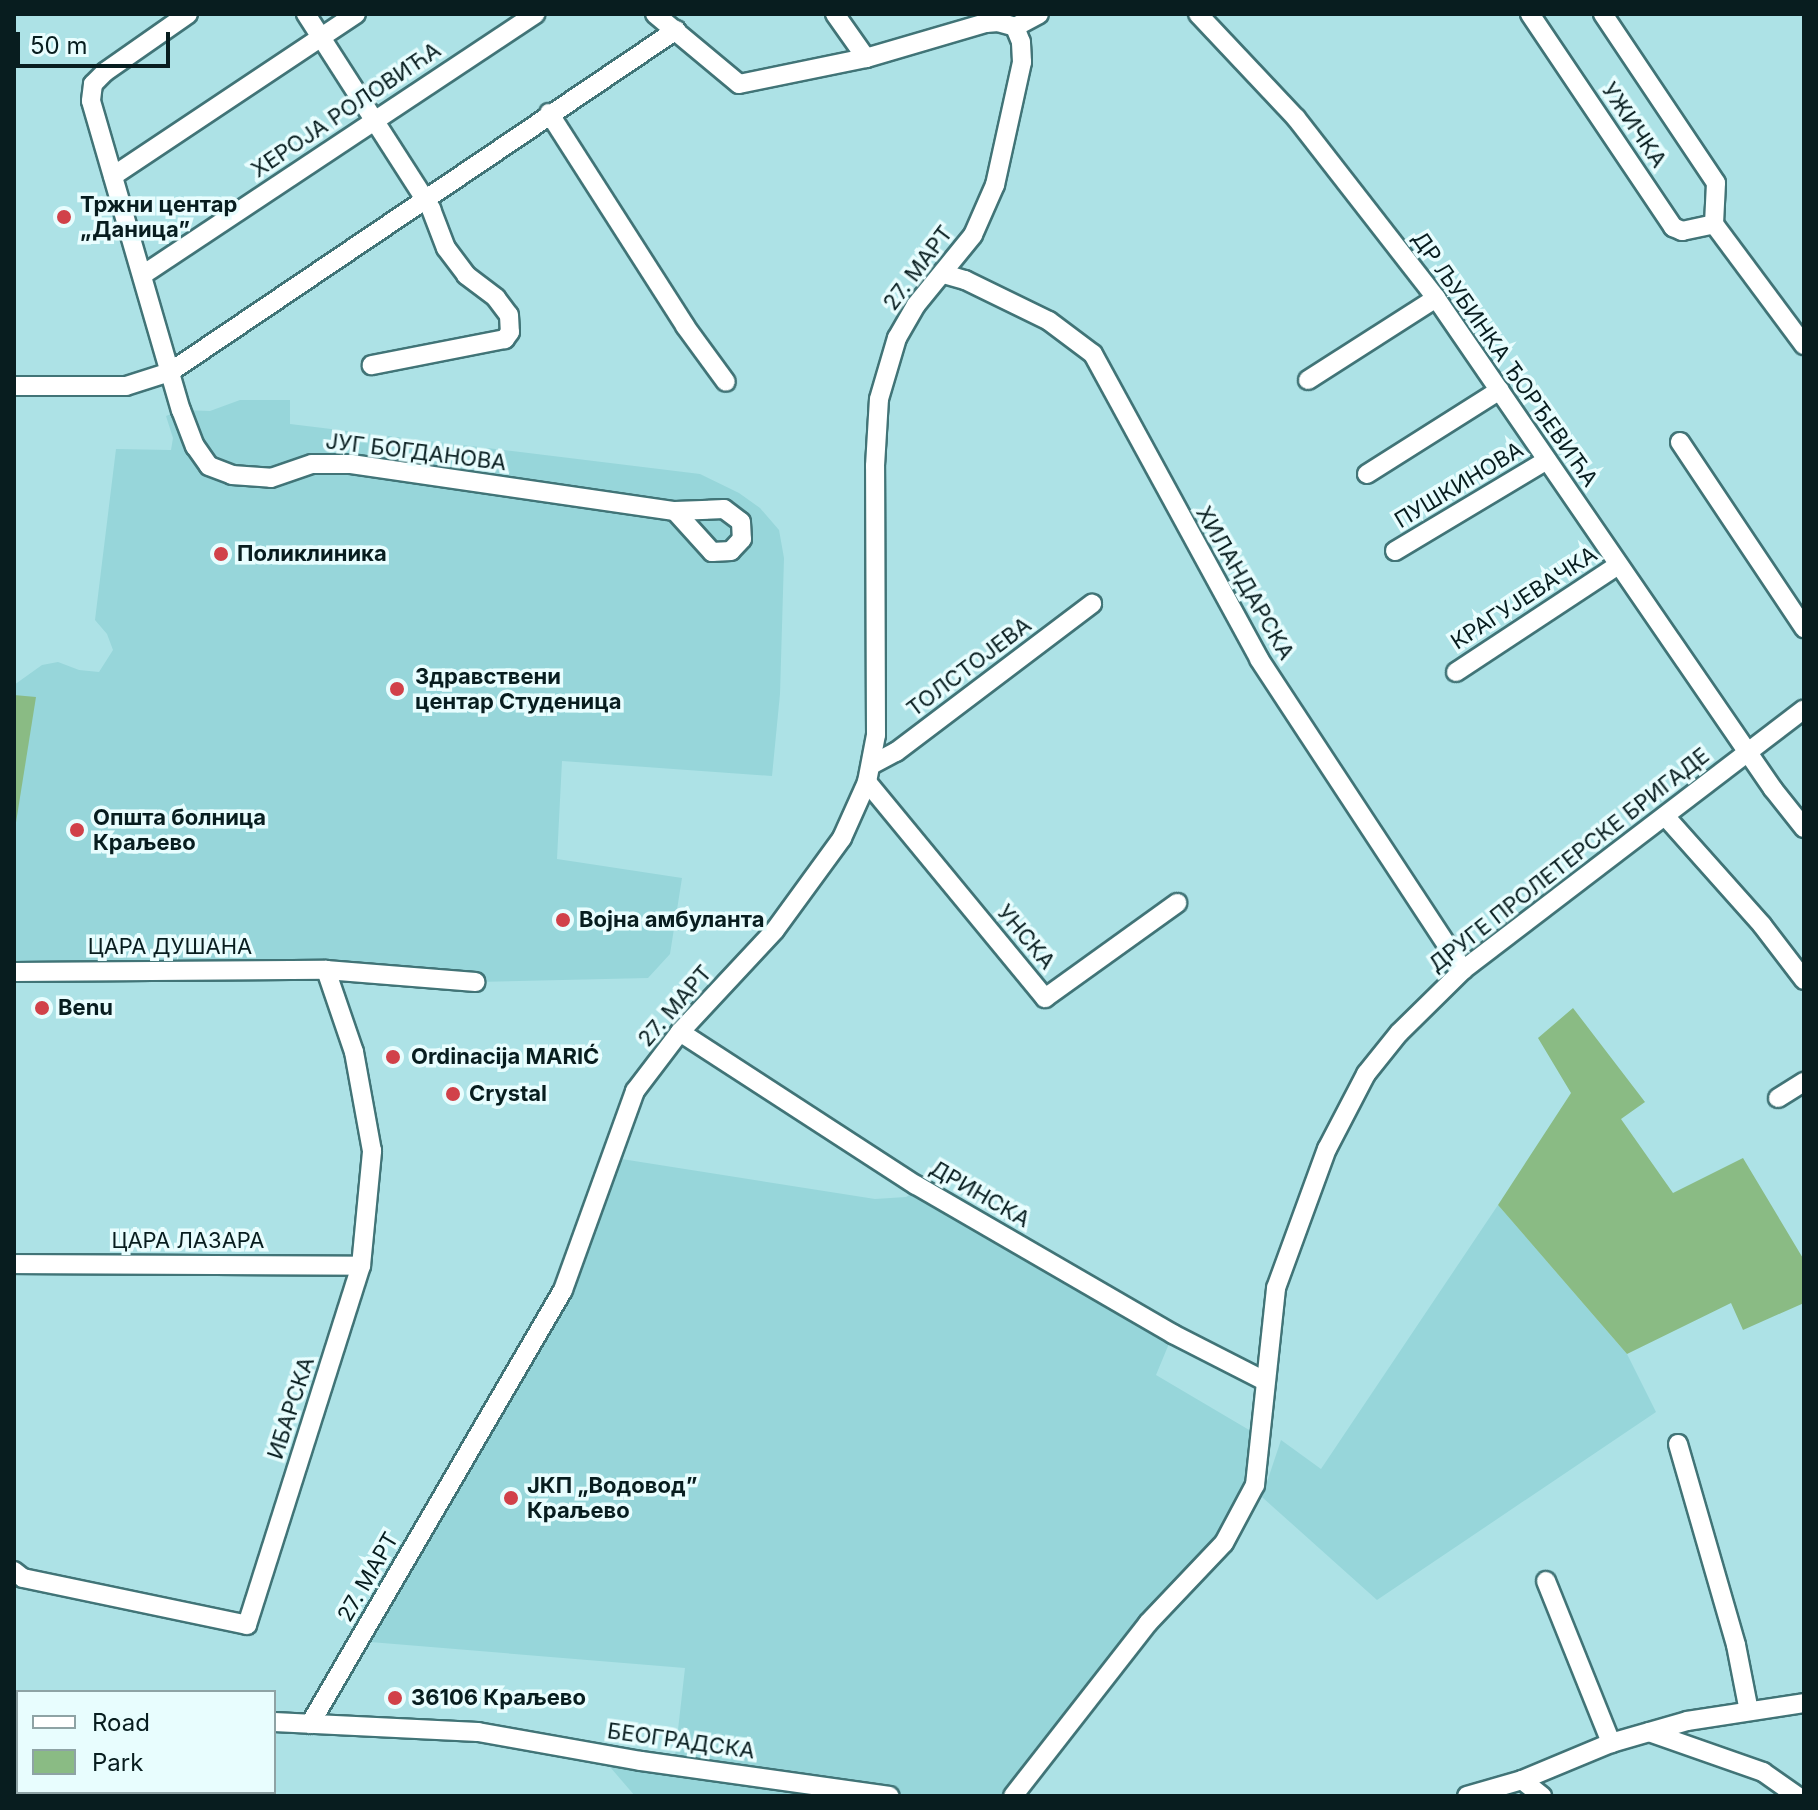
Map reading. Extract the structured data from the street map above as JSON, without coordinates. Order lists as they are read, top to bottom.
{
  "streets": {
    "street": [
      "ХЕРОЈА РОЛОВИЋА",
      "УЖИЧКА",
      "27. МАРТ",
      "ДР ЉУБИНКА ЂОРЂЕВИЋА",
      "ЈУГ БОГДАНОВА",
      "ПУШКИНОВА",
      "ХИЛАНДАРСКА",
      "КРАГУЈЕВАЧКА",
      "ТОЛСТОЈЕВА",
      "ДРУГЕ ПРОЛЕТЕРСКЕ БРИГАДЕ",
      "УНСКА",
      "ЦАРА ДУШАНА",
      "ДРИНСКА",
      "ЦАРА ЛАЗАРА",
      "ИБАРСКА",
      "БЕОГРАДСКА"
    ]
  },
  "crossings": [
    ["ХЕРОЈА РОЛОВИЋА", "ЈУГ БОГДАНОВА"],
    ["27. МАРТ", "ХИЛАНДАРСКА"],
    ["27. МАРТ", "ТОЛСТОЈЕВА"],
    ["27. МАРТ", "УНСКА"],
    ["27. МАРТ", "ДРИНСКА"],
    ["27. МАРТ", "БЕОГРАДСКА"],
    ["ДР ЉУБИНКА ЂОРЂЕВИЋА", "ПУШКИНОВА"],
    ["ДР ЉУБИНКА ЂОРЂЕВИЋА", "КРАГУЈЕВАЧКА"],
    ["ДР ЉУБИНКА ЂОРЂЕВИЋА", "ДРУГЕ ПРОЛЕТЕРСКЕ БРИГАДЕ"],
    ["ХИЛАНДАРСКА", "ДРУГЕ ПРОЛЕТЕРСКЕ БРИГАДЕ"],
    ["ТОЛСТОЈЕВА", "УНСКА"],
    ["ДРУГЕ ПРОЛЕТЕРСКЕ БРИГАДЕ", "ДРИНСКА"],
    ["ЦАРА ДУШАНА", "ИБАРСКА"],
    ["ЦАРА ЛАЗАРА", "ИБАРСКА"]
  ],
  "places": [
    "Тржни центар „Даница”",
    "Поликлиника",
    "Здравствени центар Студеница",
    "Општа болница Краљево",
    "Војна амбуланта",
    "Benu",
    "Ordinacija MARIĆ",
    "Crystal",
    "ЈКП „Водовод” Краљево",
    "36106 Краљево"
  ],
  "legend": ["Road", "Park"],
  "scale_bar": "50 m"
}
